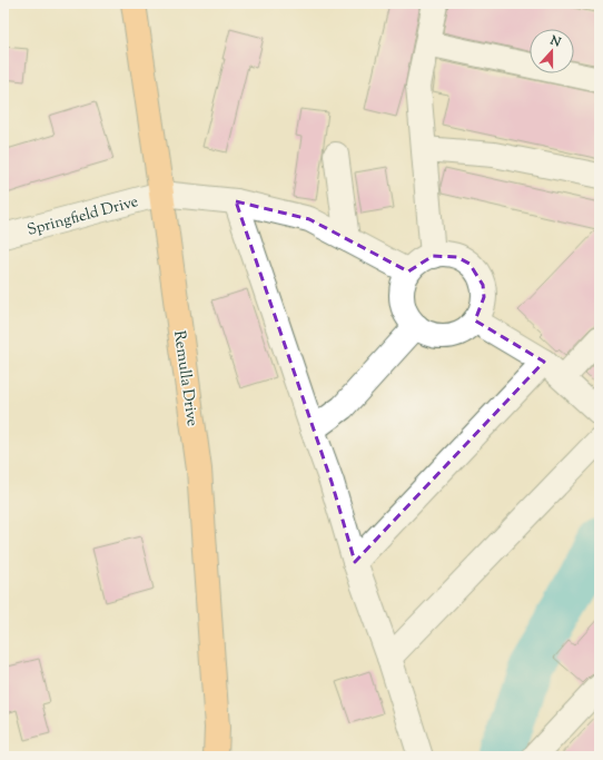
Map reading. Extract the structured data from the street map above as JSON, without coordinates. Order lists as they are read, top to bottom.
{
  "streets": {
    "main road": ["Remulla Drive"],
    "street": ["Springfield Drive"]
  },
  "crossings": [
    ["Springfield Drive", "Remulla Drive"]
  ],
  "north": "top"
}
